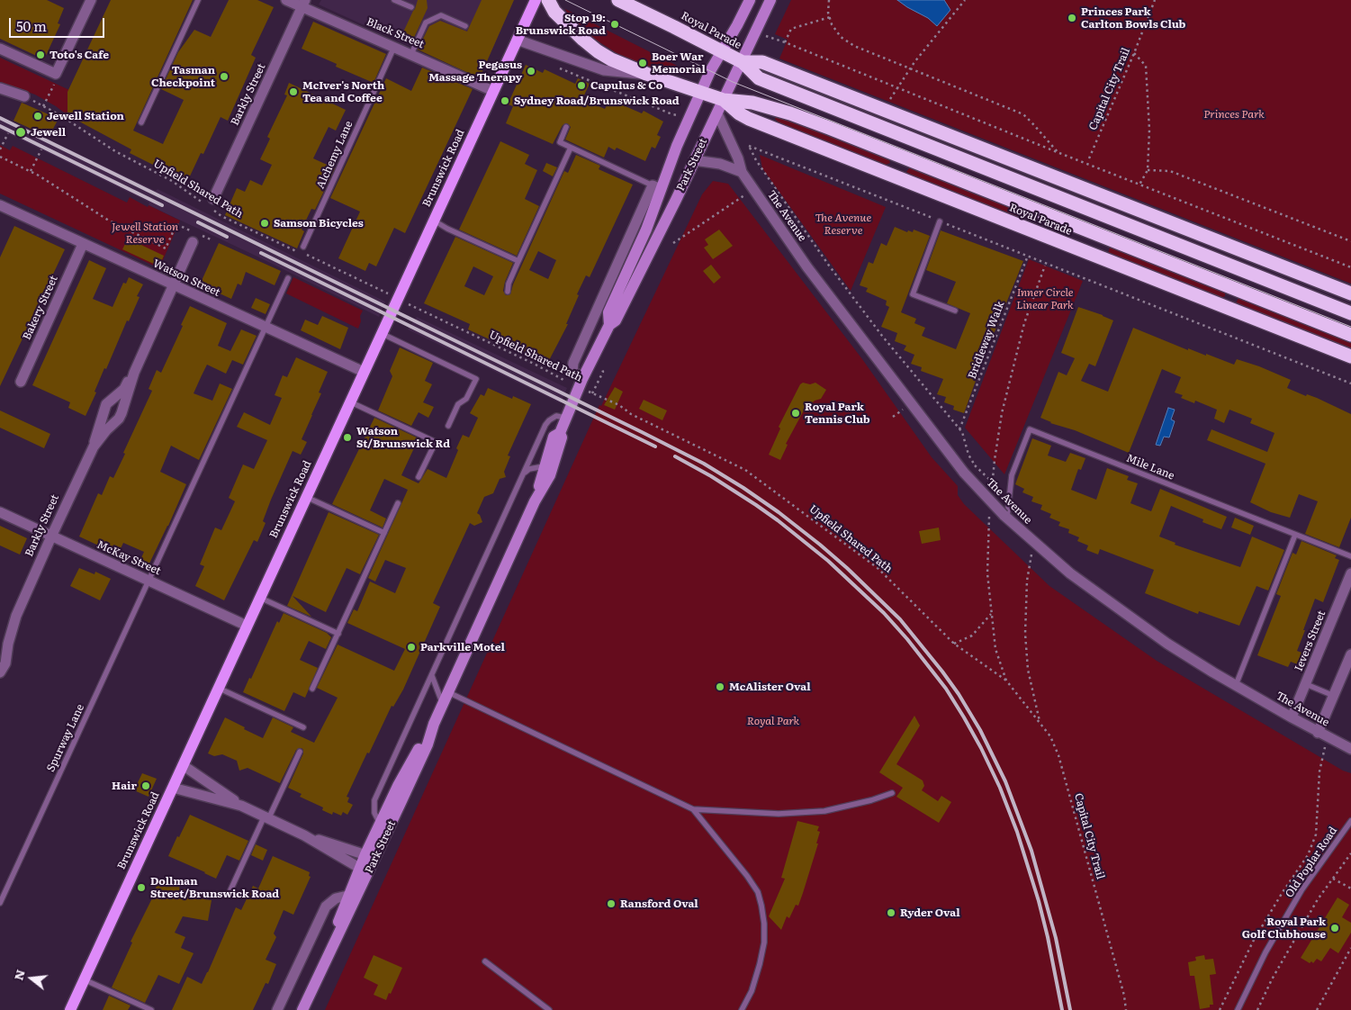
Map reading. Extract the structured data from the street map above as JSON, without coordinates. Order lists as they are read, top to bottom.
{
  "streets": {
    "highway": ["Royal Parade"],
    "main road": ["Brunswick Road"],
    "street": [
      "Black Street",
      "Barkly Street",
      "Park Street",
      "The Avenue",
      "Watson Street",
      "Bakery Street",
      "McKay Street",
      "Ievers Street"
    ],
    "lane": [
      "Alchemy Lane",
      "Mile Lane",
      "Spurway Lane",
      "Old Poplar Road"
    ],
    "path": ["Capital City Trail", "Upfield Shared Path", "Bridleway Walk"]
  },
  "crossings": [
    ["Royal Parade", "Park Street"],
    ["Royal Parade", "Brunswick Road"],
    ["Black Street", "Barkly Street"],
    ["Black Street", "Alchemy Lane"],
    ["Black Street", "Brunswick Road"],
    ["Capital City Trail", "Upfield Shared Path"],
    ["Barkly Street", "Upfield Shared Path"],
    ["Barkly Street", "Watson Street"],
    ["Barkly Street", "McKay Street"],
    ["Park Street", "Upfield Shared Path"],
    ["Park Street", "The Avenue"],
    ["Brunswick Road", "Upfield Shared Path"],
    ["Brunswick Road", "Watson Street"],
    ["Brunswick Road", "McKay Street"],
    ["The Avenue", "Mile Lane"],
    ["The Avenue", "Ievers Street"],
    ["Watson Street", "Bakery Street"],
    ["Watson Street", "Spurway Lane"],
    ["McKay Street", "Spurway Lane"]
  ],
  "parks": [
    "Princes Park",
    "The Avenue Reserve",
    "Jewell Station Reserve",
    "Inner Circle Linear Park",
    "Royal Park"
  ],
  "places": [
    "Princes Park Carlton Bowls Club",
    "Stop 19: Brunswick Road",
    "Toto's Cafe",
    "Boer War Memorial",
    "Pegasus Massage Therapy",
    "Tasman Checkpoint",
    "Capulus & Co",
    "McIver's North Tea and Coffee",
    "Sydney Road/Brunswick Road",
    "Jewell Station",
    "Jewell",
    "Samson Bicycles",
    "Royal Park Tennis Club",
    "Watson St/Brunswick Rd",
    "Parkville Motel",
    "McAlister Oval",
    "Hair",
    "Dollman Street/Brunswick Road",
    "Ransford Oval",
    "Ryder Oval",
    "Royal Park Golf Clubhouse"
  ],
  "scale_bar": "50 m",
  "north": "left"
}
